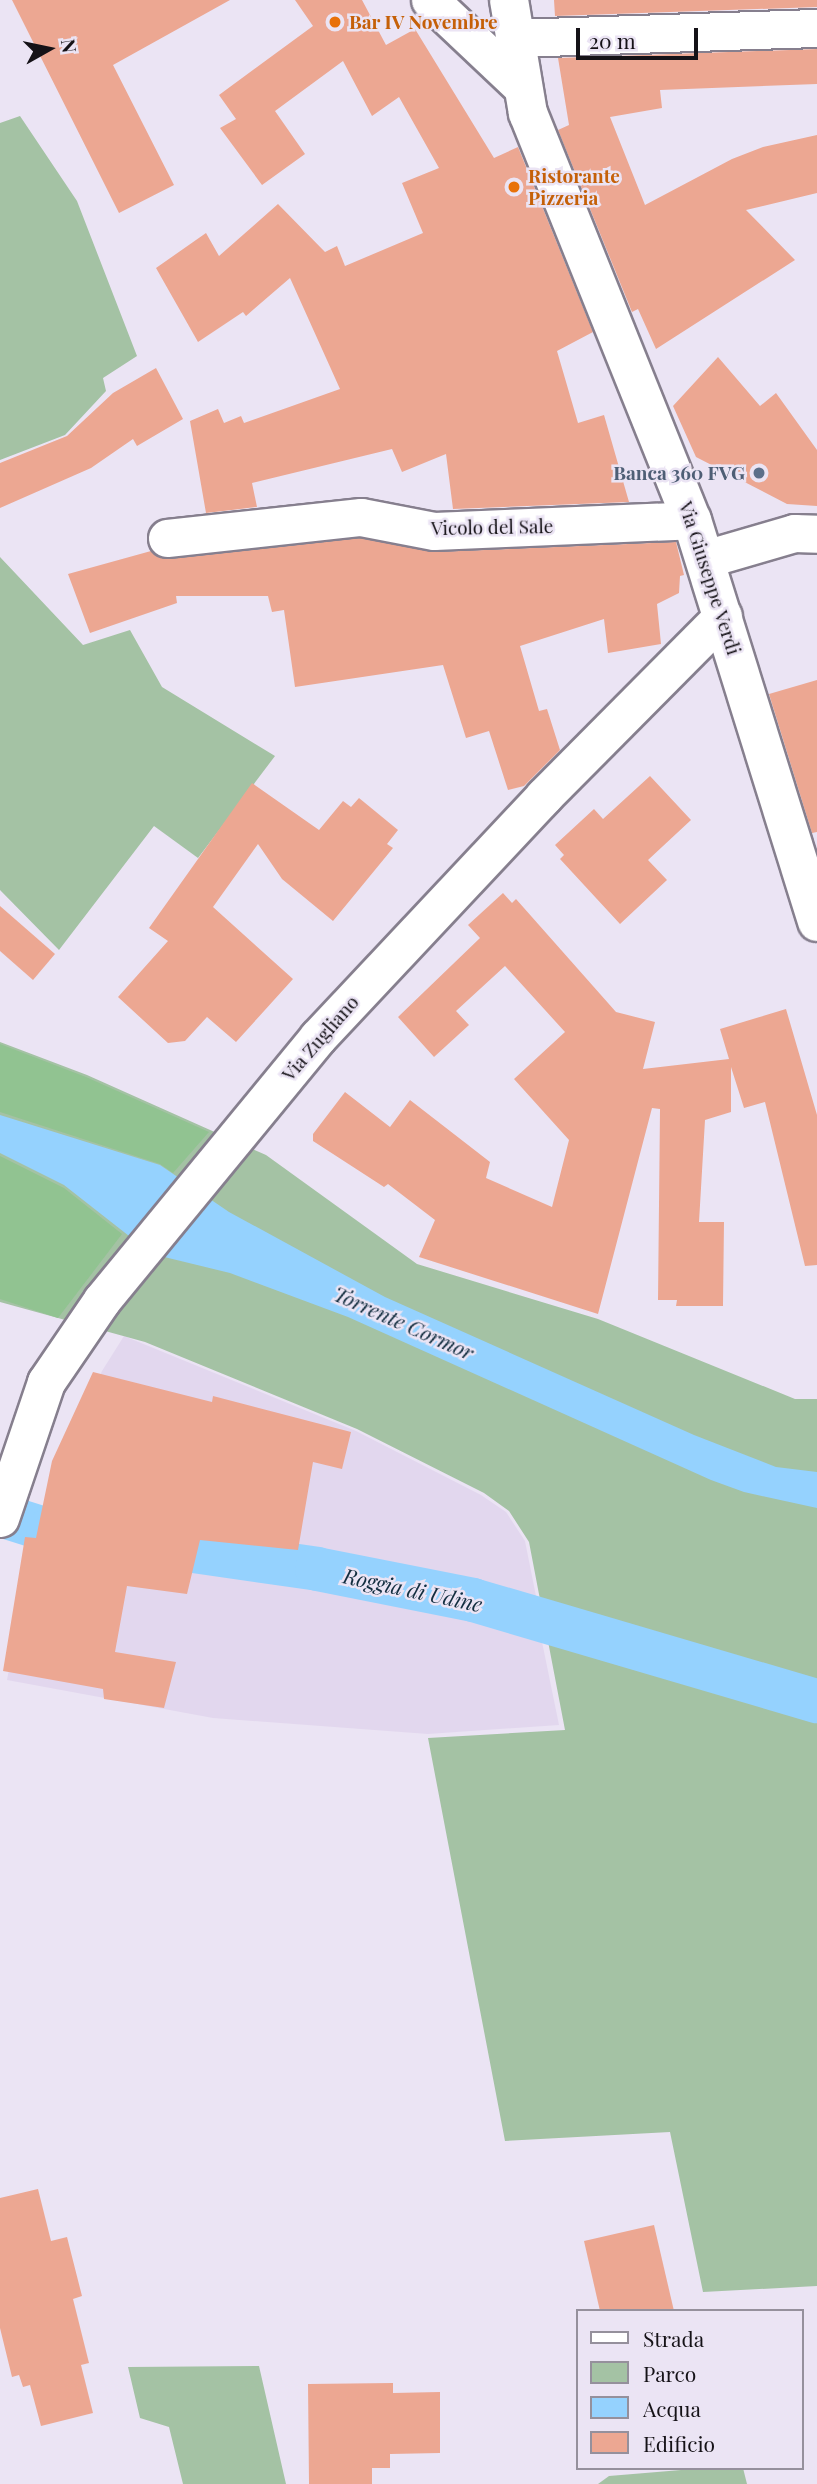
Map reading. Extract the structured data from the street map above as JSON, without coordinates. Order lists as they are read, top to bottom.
{
  "streets": {
    "main road": ["Via Giuseppe Verdi"],
    "street": ["Vicolo del Sale", "Via Zugliano"]
  },
  "crossings": [
    ["Vicolo del Sale", "Via Giuseppe Verdi"],
    ["Via Giuseppe Verdi", "Via Zugliano"]
  ],
  "water": ["Torrente Cormor", "Roggia di Udine"],
  "places": ["Bar IV Novembre", "Ristorante Pizzeria", "Banca 360 FVG"],
  "legend": [
    "Strada",
    "Parco",
    "Acqua",
    "Edificio"
  ],
  "scale_bar": "20 m",
  "north": "right"
}
